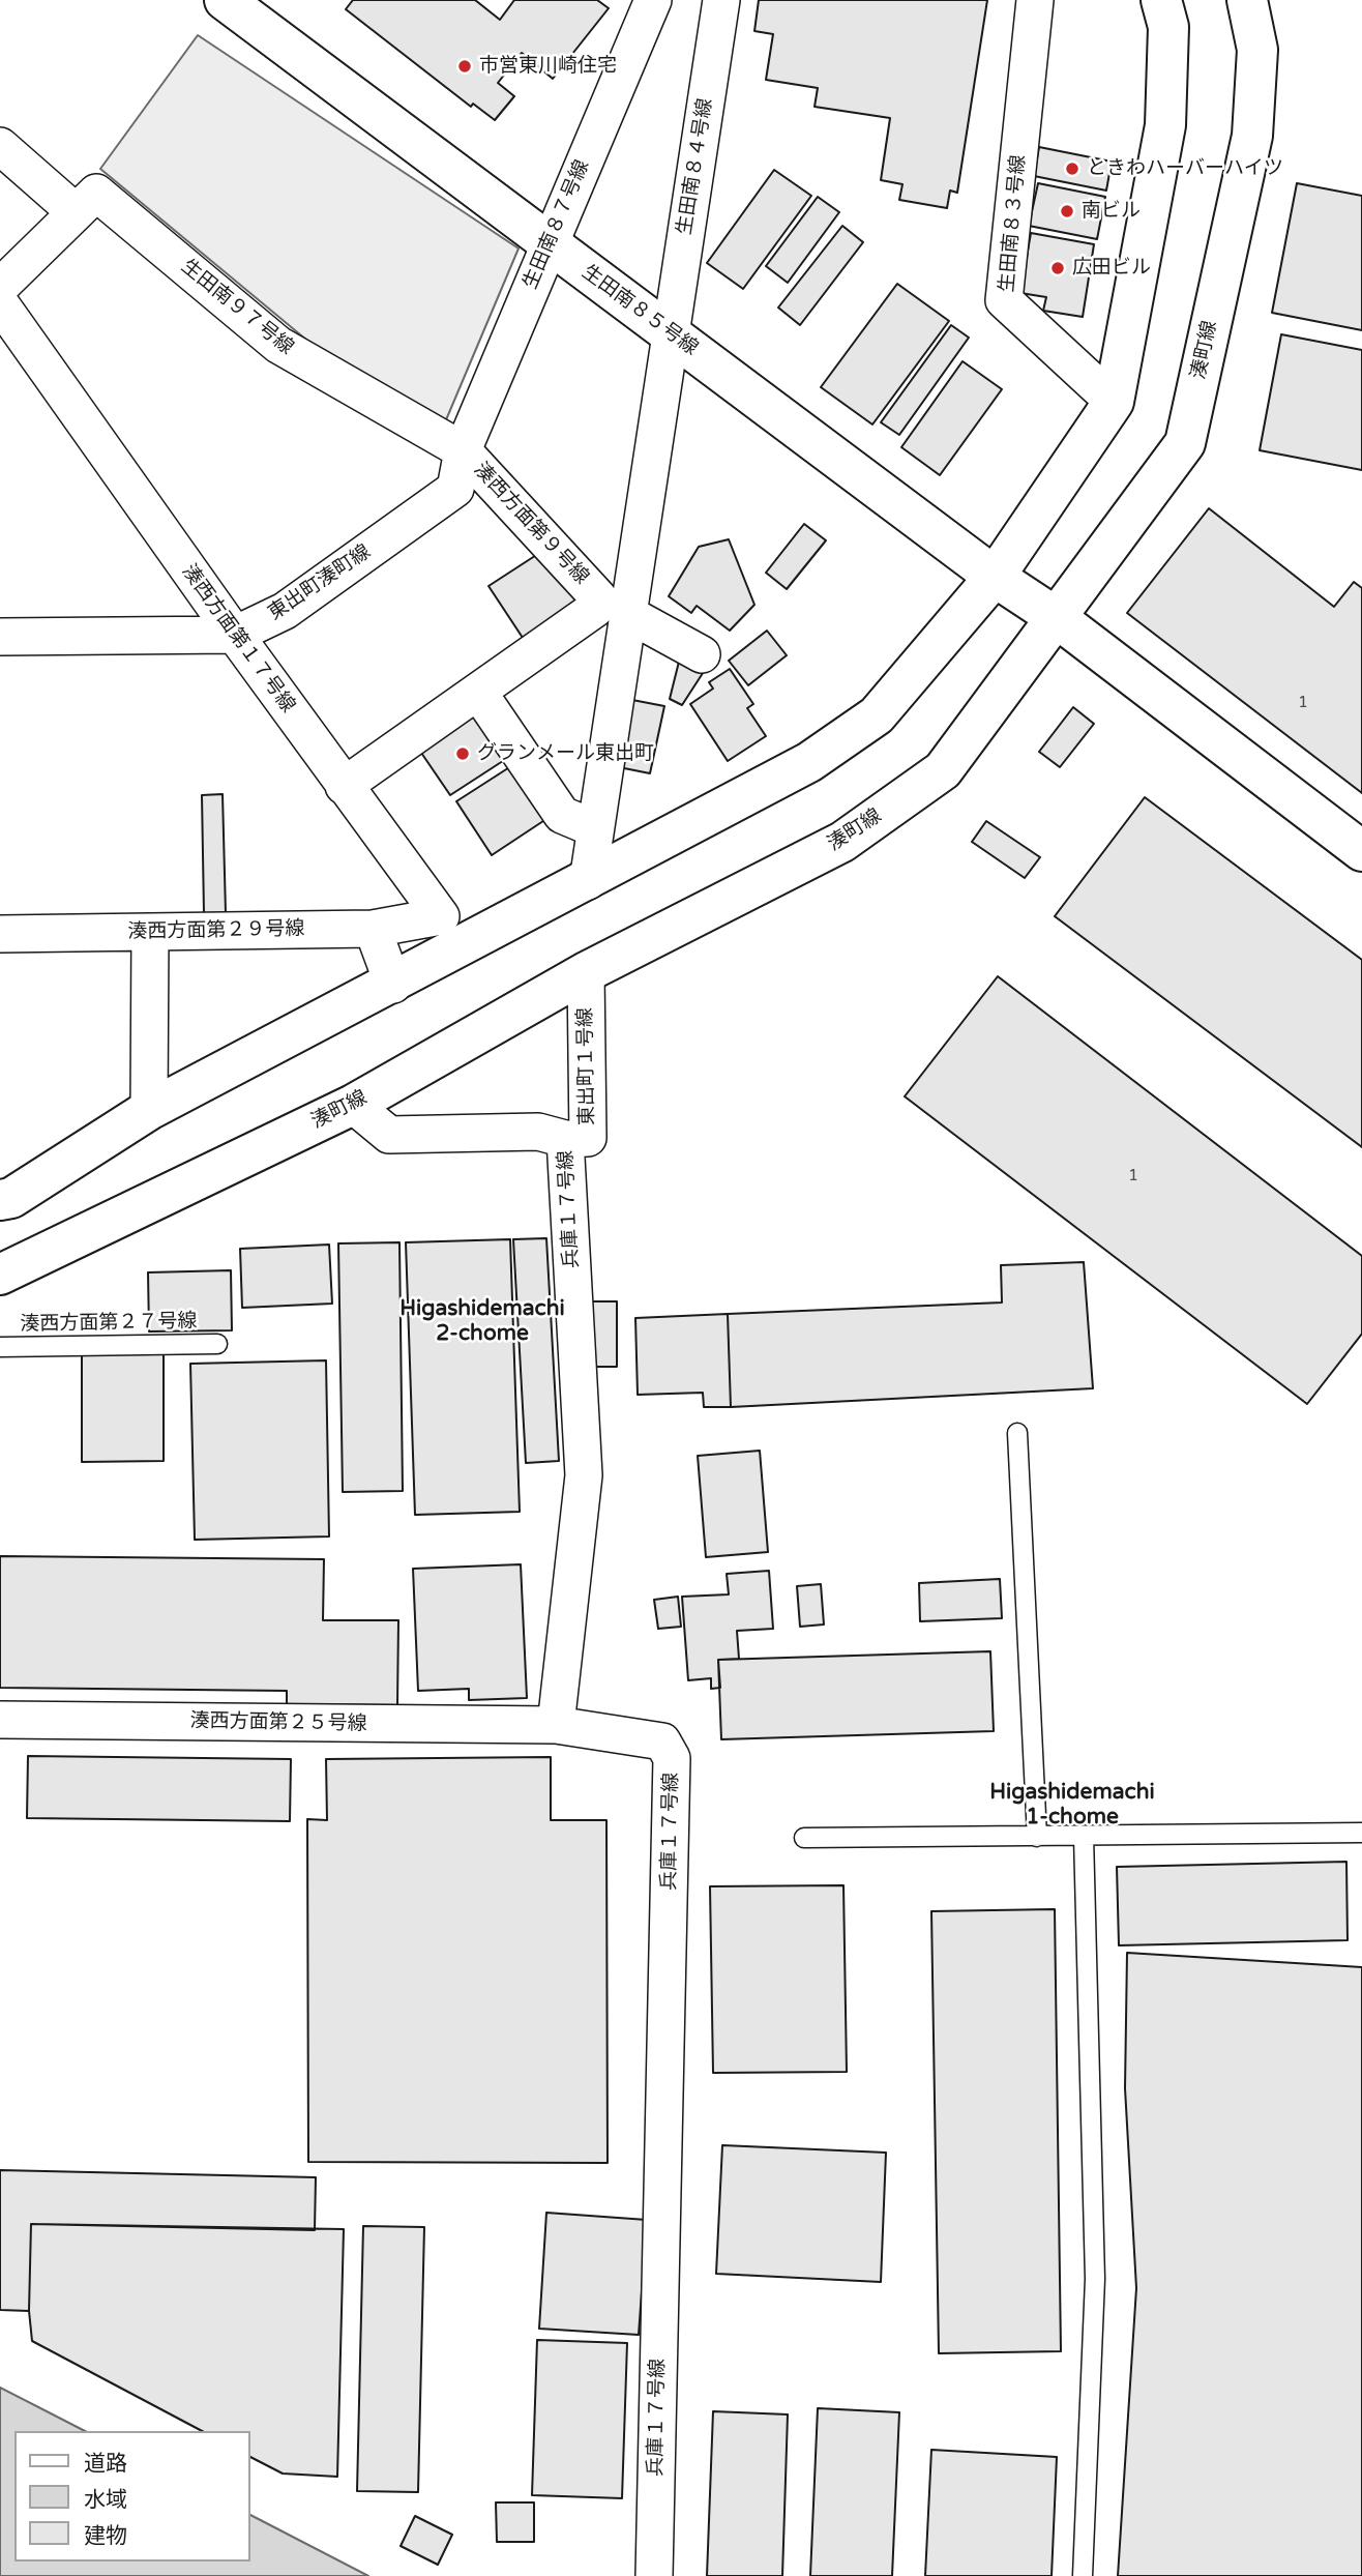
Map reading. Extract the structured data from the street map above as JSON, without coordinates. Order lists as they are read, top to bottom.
{
  "streets": {
    "street": [
      "生田南８４号線",
      "生田南８３号線",
      "生田南８７号線",
      "生田南９７号線",
      "生田南８５号線",
      "湊町線",
      "湊西方面第９号線",
      "東出町湊町線",
      "湊西方面第１７号線",
      "湊西方面第２９号線",
      "東出町１号線",
      "兵庫１７号線",
      "湊西方面第２５号線"
    ],
    "lane": ["湊西方面第２７号線"]
  },
  "crossings": [
    ["生田南８４号線", "生田南８５号線"],
    ["生田南８４号線", "湊西方面第９号線"],
    ["生田南８７号線", "生田南９７号線"],
    ["生田南８７号線", "生田南８５号線"],
    ["生田南８７号線", "湊西方面第９号線"],
    ["生田南８７号線", "東出町湊町線"],
    ["生田南９７号線", "湊西方面第９号線"],
    ["生田南９７号線", "東出町湊町線"],
    ["生田南８５号線", "湊町線"],
    ["湊町線", "東出町１号線"],
    ["湊西方面第９号線", "東出町湊町線"],
    ["東出町湊町線", "湊西方面第１７号線"],
    ["湊西方面第１７号線", "湊西方面第２９号線"],
    ["東出町１号線", "兵庫１７号線"],
    ["兵庫１７号線", "湊西方面第２５号線"]
  ],
  "districts": ["Higashidemachi 2-chome", "Higashidemachi 1-chome"],
  "places": [
    "市営東川崎住宅",
    "ときわハーバーハイツ",
    "南ビル",
    "広田ビル",
    "グランメール東出町"
  ],
  "house_numbers": ["1", "1"],
  "legend": ["道路", "水域", "建物"]
}
